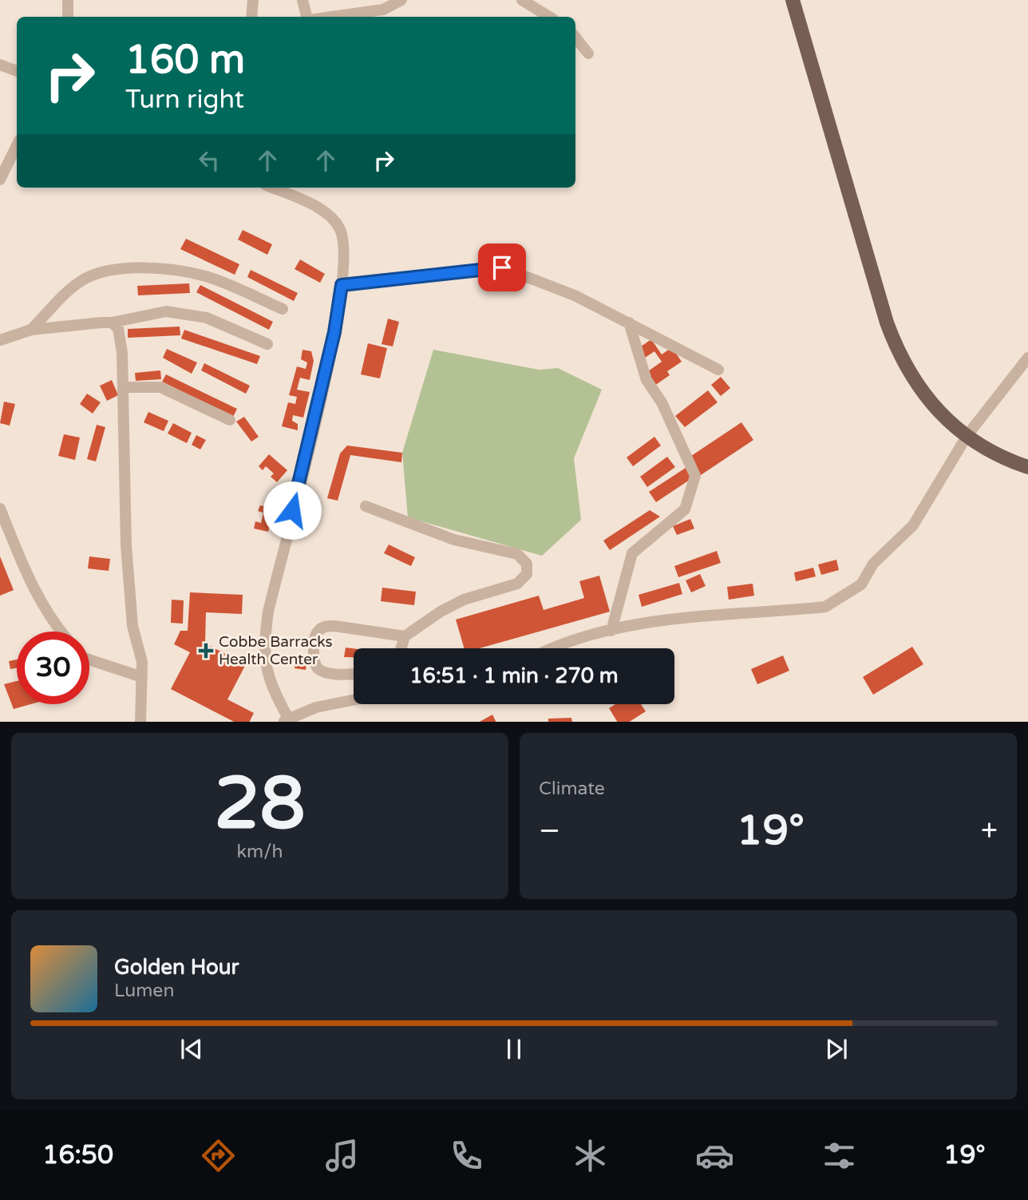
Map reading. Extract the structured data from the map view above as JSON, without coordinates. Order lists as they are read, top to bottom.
{
  "places": {
    "health": ["Cobbe Barracks Health Center"]
  },
  "page": {
    "turn": ["160 m", "Turn right"],
    "limit": "30",
    "trip": "16:51 · 1 min · 270 m",
    "tile": [
      ["28", "km/h"],
      "Climate"
    ],
    "heat": ["−", "19°", "+"],
    "song": ["Golden Hour", "Lumen"],
    "tabs": ["16:50", "19°"]
  }
}
